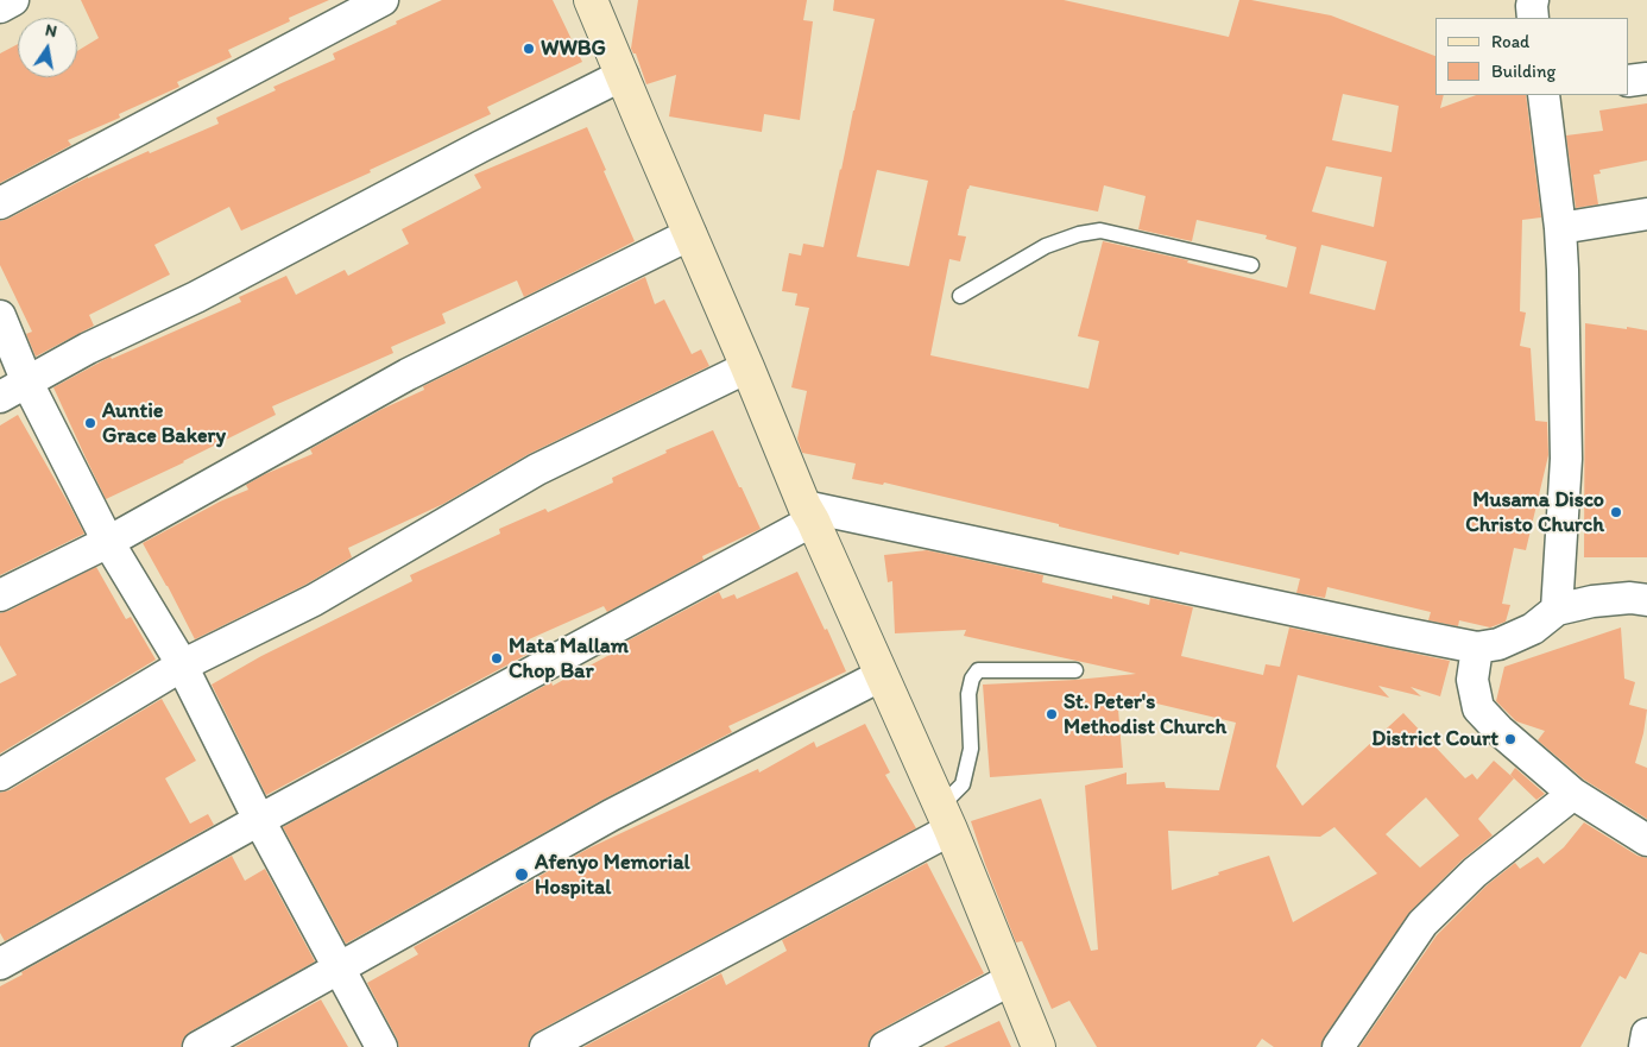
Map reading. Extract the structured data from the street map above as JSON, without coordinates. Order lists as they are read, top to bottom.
{
  "places": [
    "WWBG",
    "Auntie Grace Bakery",
    "Musama Disco Christo Church",
    "Mata Mallam Chop Bar",
    "St. Peter's Methodist Church",
    "District Court",
    "Afenyo Memorial Hospital"
  ],
  "legend": ["Road", "Building"],
  "north": "top"
}
